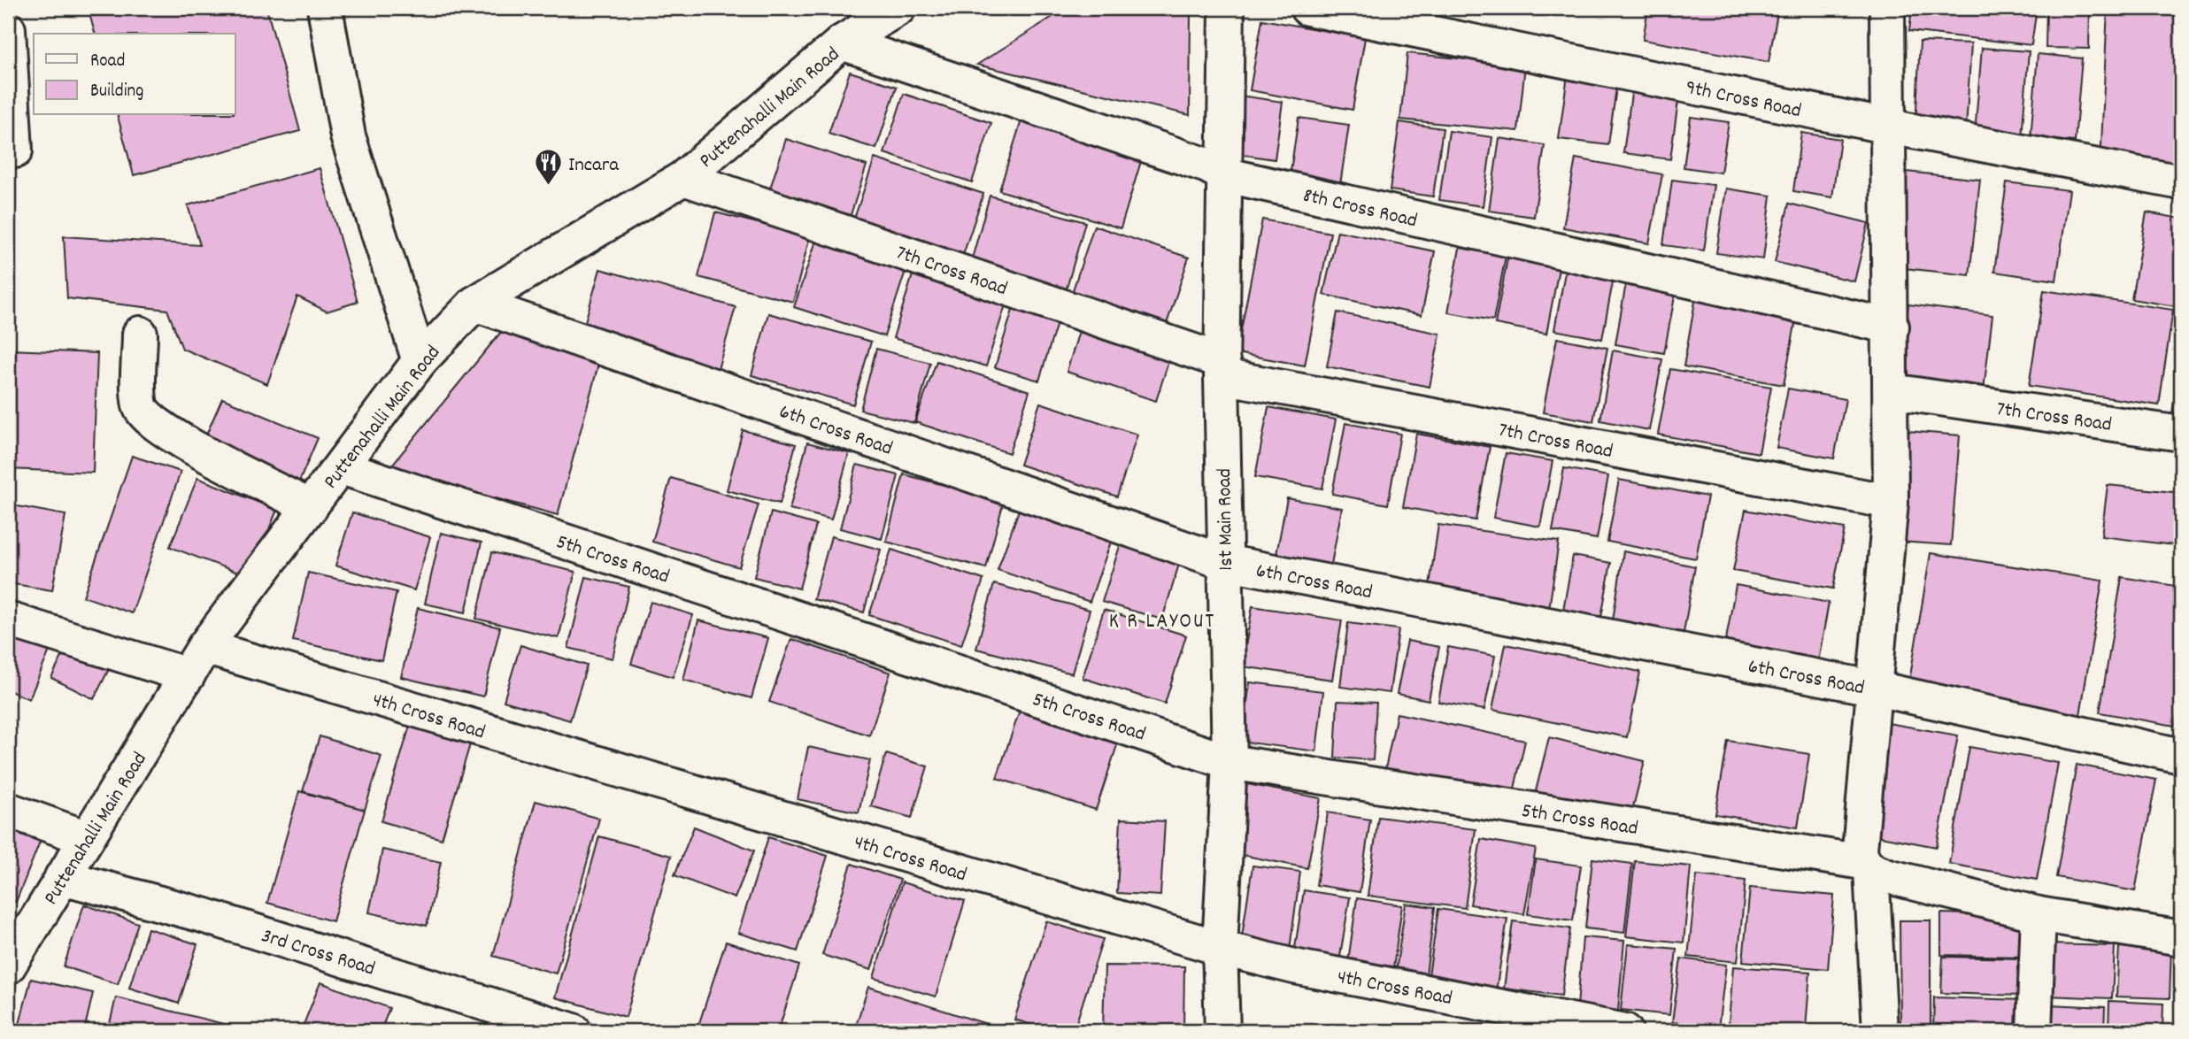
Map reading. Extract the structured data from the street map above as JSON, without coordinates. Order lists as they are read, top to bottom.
{
  "streets": {
    "street": [
      "9th Cross Road",
      "Puttenahalli Main Road",
      "8th Cross Road",
      "7th Cross Road",
      "6th Cross Road",
      "1st Main Road",
      "5th Cross Road",
      "4th Cross Road",
      "3rd Cross Road"
    ]
  },
  "crossings": [
    ["Puttenahalli Main Road", "8th Cross Road"],
    ["Puttenahalli Main Road", "7th Cross Road"],
    ["Puttenahalli Main Road", "6th Cross Road"],
    ["Puttenahalli Main Road", "5th Cross Road"],
    ["Puttenahalli Main Road", "4th Cross Road"],
    ["Puttenahalli Main Road", "3rd Cross Road"],
    ["8th Cross Road", "1st Main Road"],
    ["7th Cross Road", "1st Main Road"],
    ["6th Cross Road", "1st Main Road"],
    ["1st Main Road", "5th Cross Road"],
    ["1st Main Road", "4th Cross Road"]
  ],
  "districts": ["K R LAYOUT"],
  "places": {
    "restaurant": ["Incara"]
  },
  "legend": ["Road", "Building"]
}
